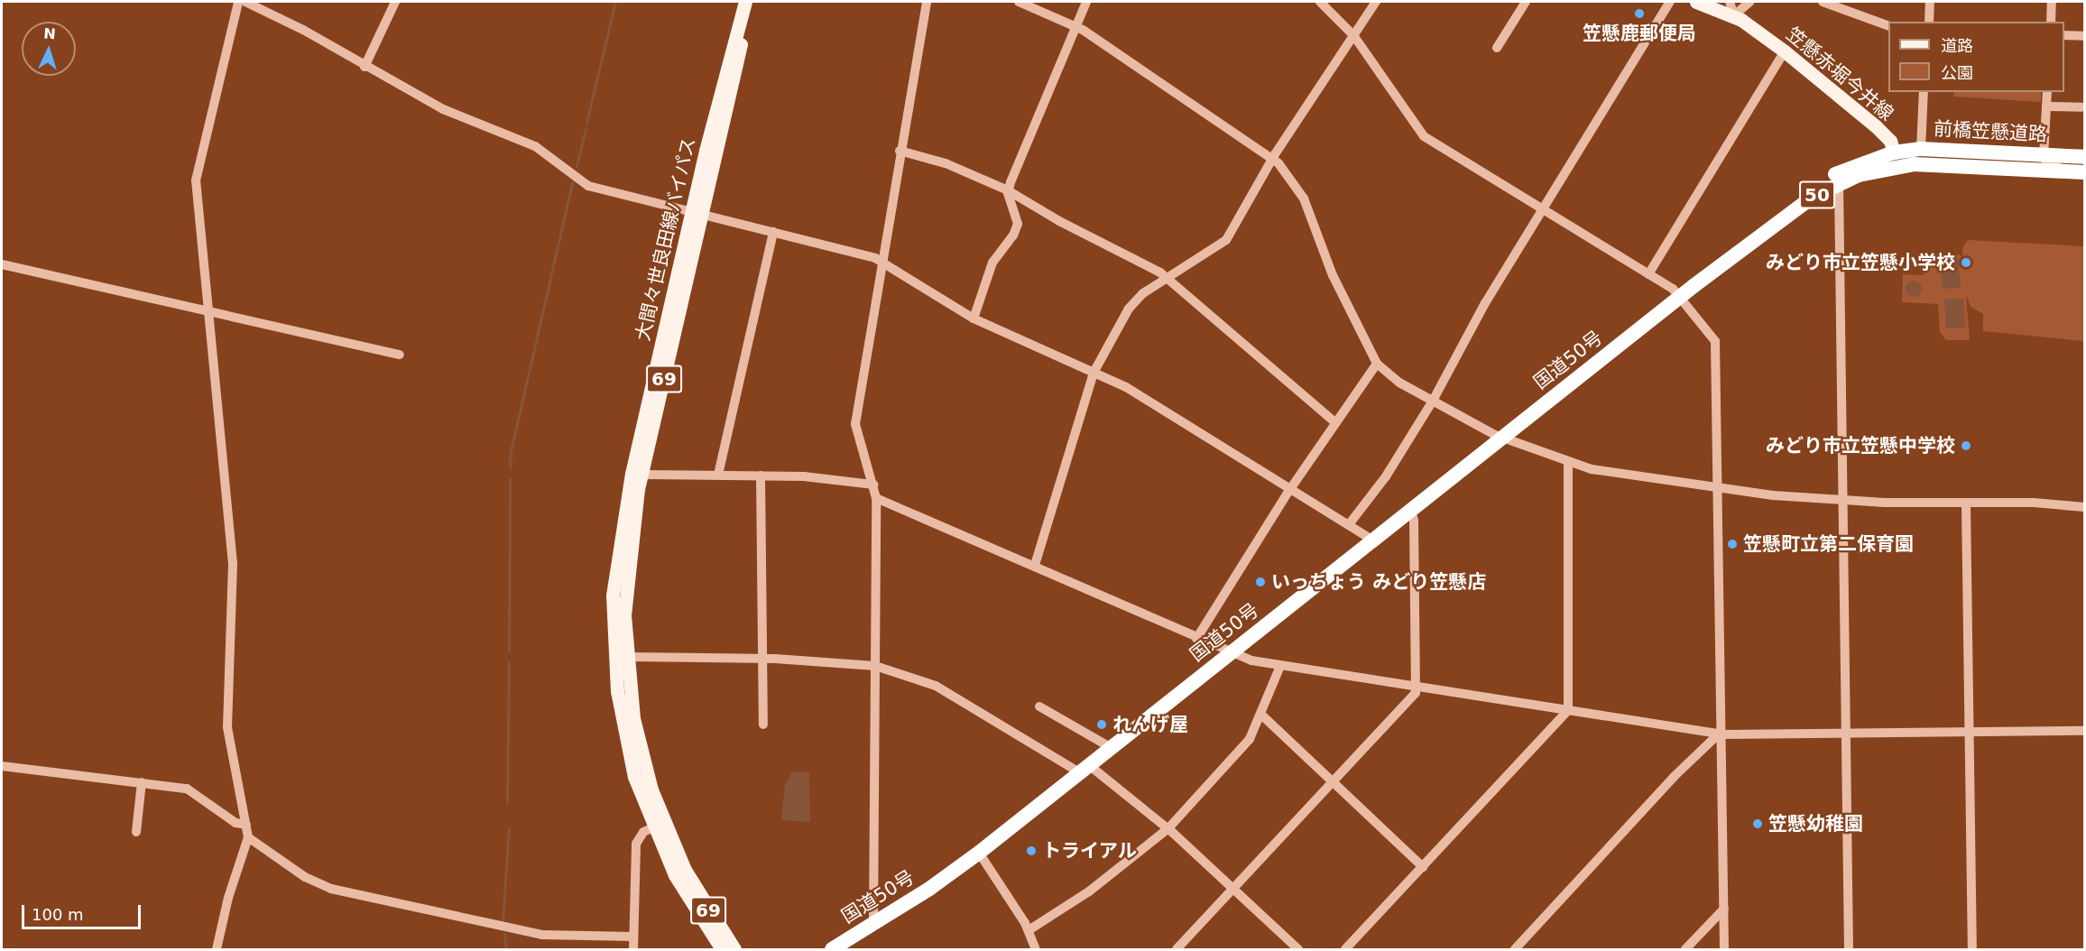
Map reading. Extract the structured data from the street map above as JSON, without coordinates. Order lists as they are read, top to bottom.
{
  "streets": {
    "highway": ["前橋笠懸道路", "50", "国道50号"],
    "main road": ["笠懸赤堀今井線", "大間々世良田線バイパス", "69"]
  },
  "crossings": [
    ["笠懸赤堀今井線", "前橋笠懸道路"],
    ["笠懸赤堀今井線", "50"],
    ["前橋笠懸道路", "50"],
    ["50", "国道50号"]
  ],
  "places": [
    "笠懸鹿郵便局",
    "みどり市立笠懸小学校",
    "みどり市立笠懸中学校",
    "笠懸町立第二保育園",
    "いっちょう みどり笠懸店",
    "れんげ屋",
    "笠懸幼稚園",
    "トライアル"
  ],
  "legend": ["道路", "公園"],
  "scale_bar": "100 m",
  "north": "top"
}
